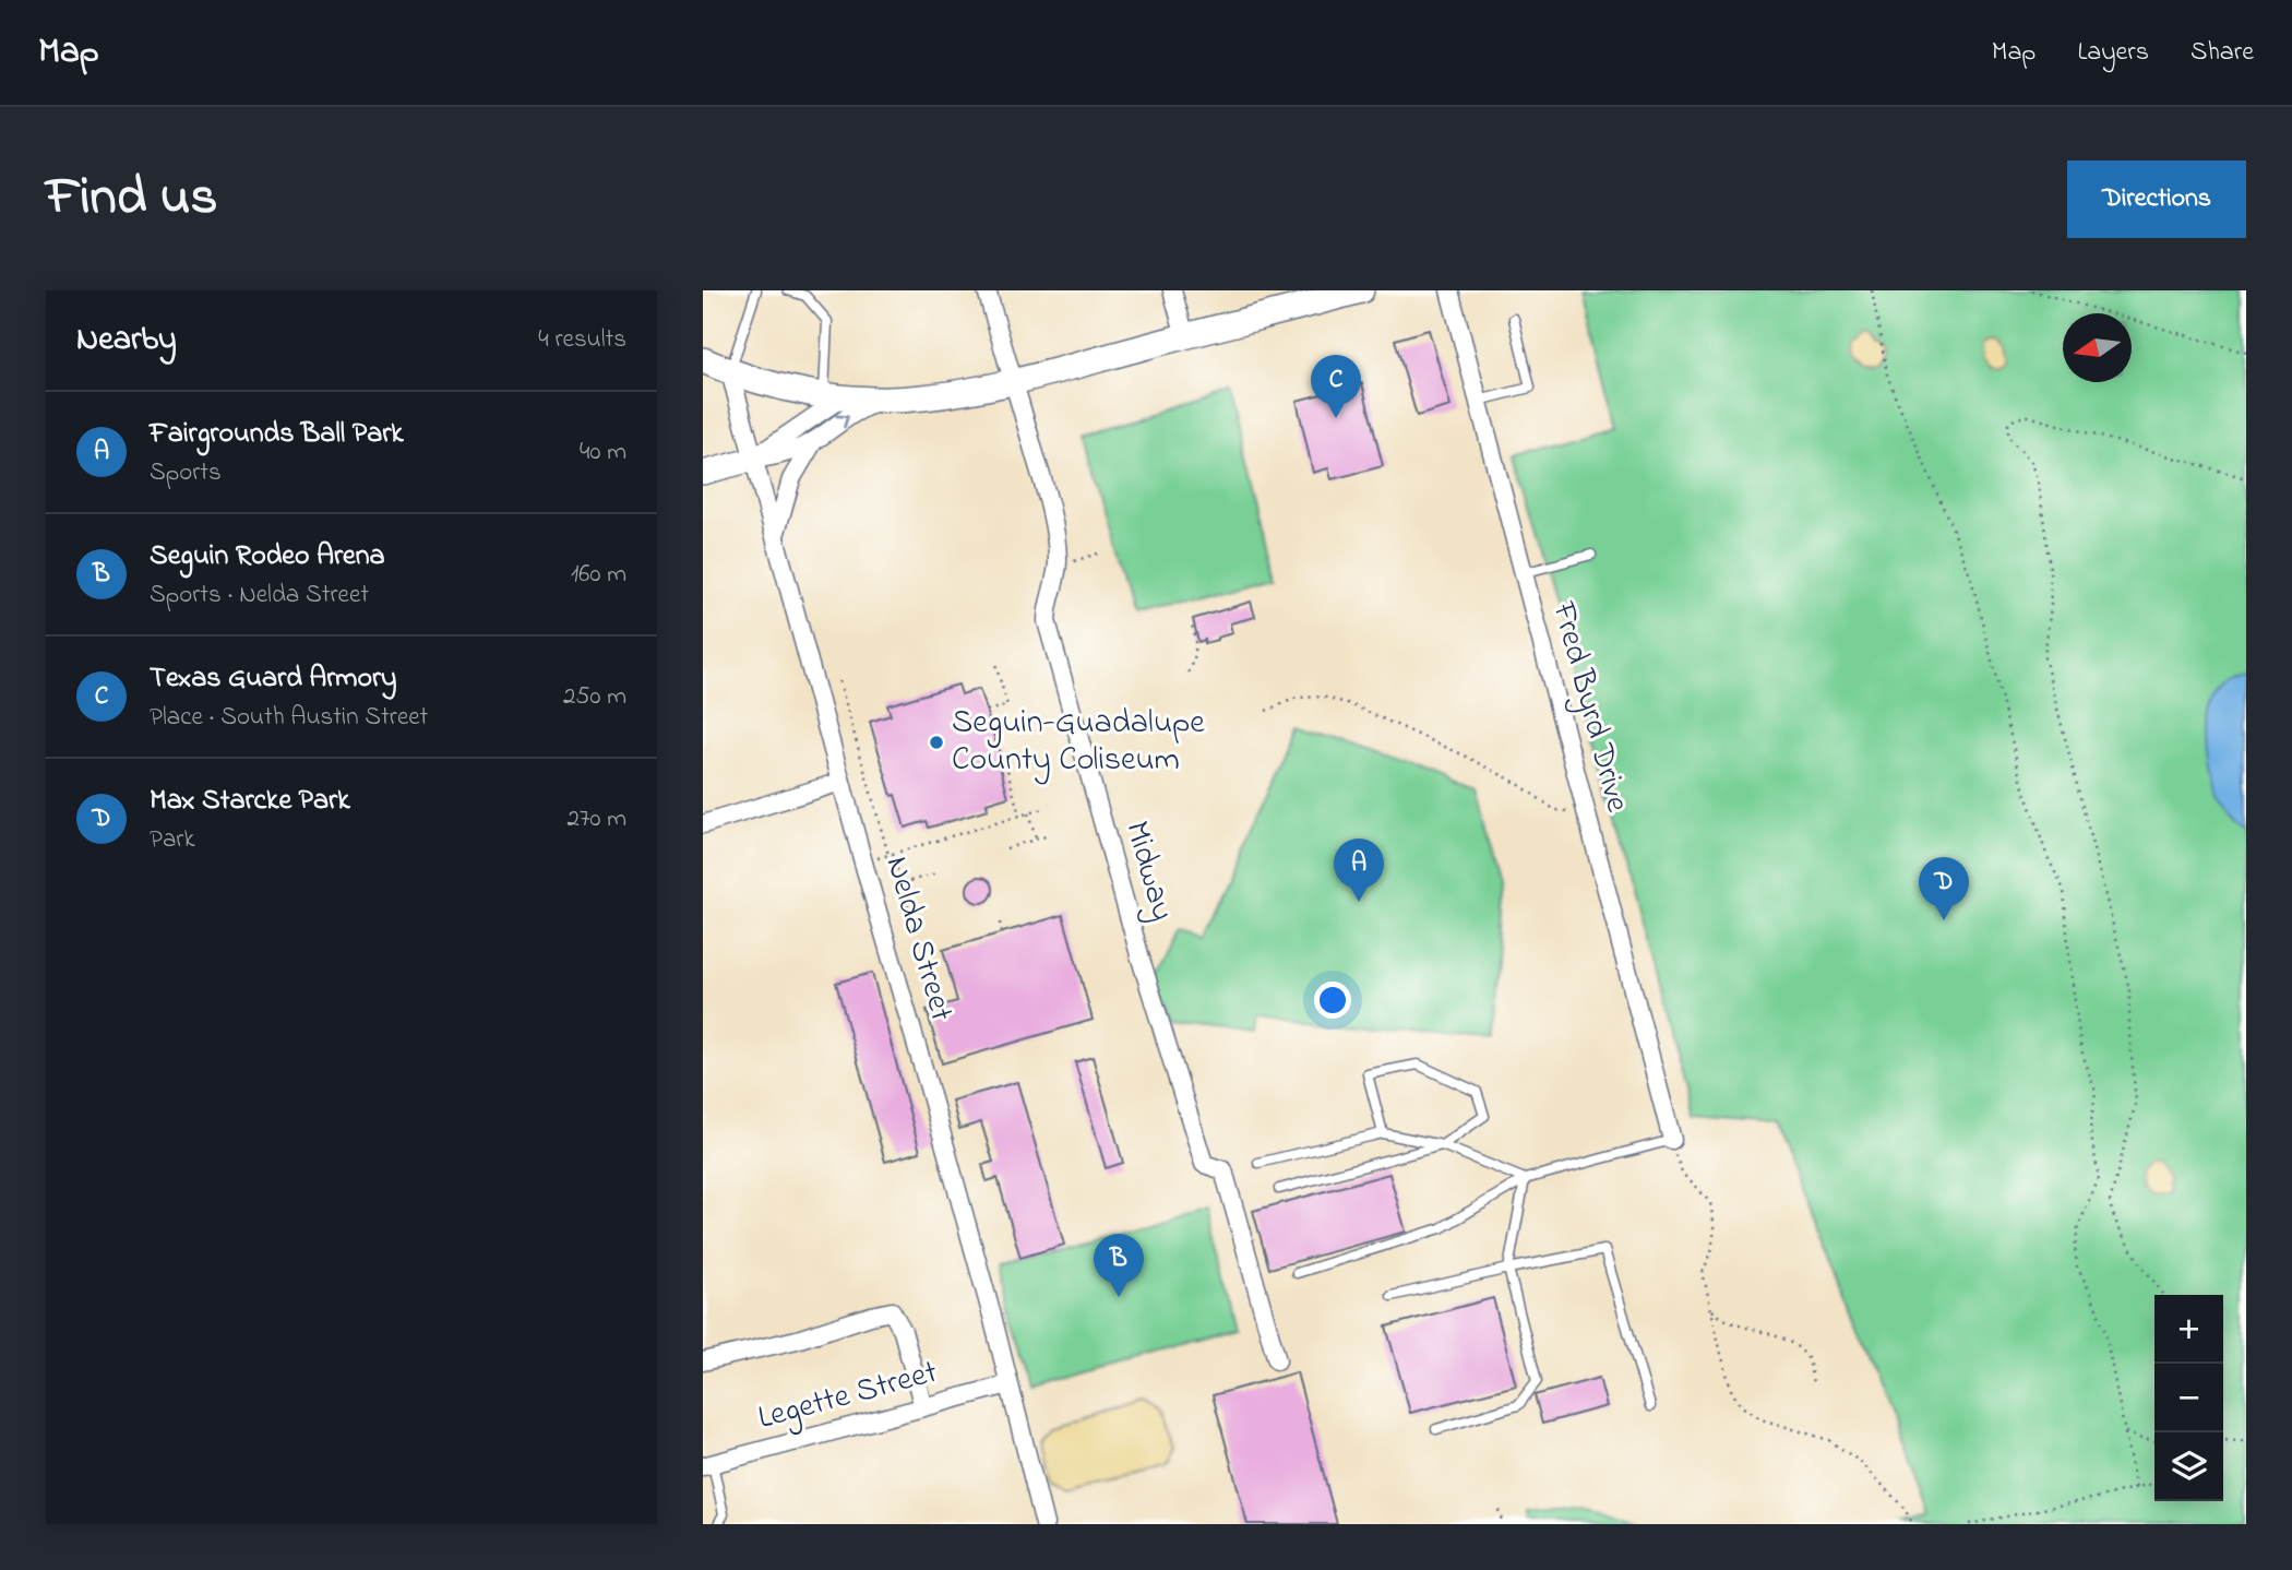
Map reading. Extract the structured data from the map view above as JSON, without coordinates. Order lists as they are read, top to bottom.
{
  "streets": {
    "street": [
      "Fred Byrd Drive",
      "Midway",
      "Nelda Street",
      "Legette Street"
    ]
  },
  "crossings": [
    ["Nelda Street", "Legette Street"]
  ],
  "places": ["Seguin-Guadalupe County Coliseum"],
  "north": "left",
  "page": {
    "header": "Map",
    "nav": ["Map", "Layers", "Share"],
    "title": "Find us",
    "buttons": "Directions",
    "heading": ["Nearby", "4 results"],
    "pins": [
      "C",
      "A",
      "D",
      "B"
    ],
    "list": [
      {
        "mark": "A",
        "name": "Fairgrounds Ball Park",
        "note": "Sports",
        "value": "40 m"
      },
      {
        "mark": "B",
        "name": "Seguin Rodeo Arena",
        "note": "Sports · Nelda Street",
        "value": "160 m"
      },
      {
        "mark": "C",
        "name": "Texas Guard Armory",
        "note": "Place · South Austin Street",
        "value": "250 m"
      },
      {
        "mark": "D",
        "name": "Max Starcke Park",
        "note": "Park",
        "value": "270 m"
      }
    ],
    "map_buttons": ["+", "−"]
  }
}
